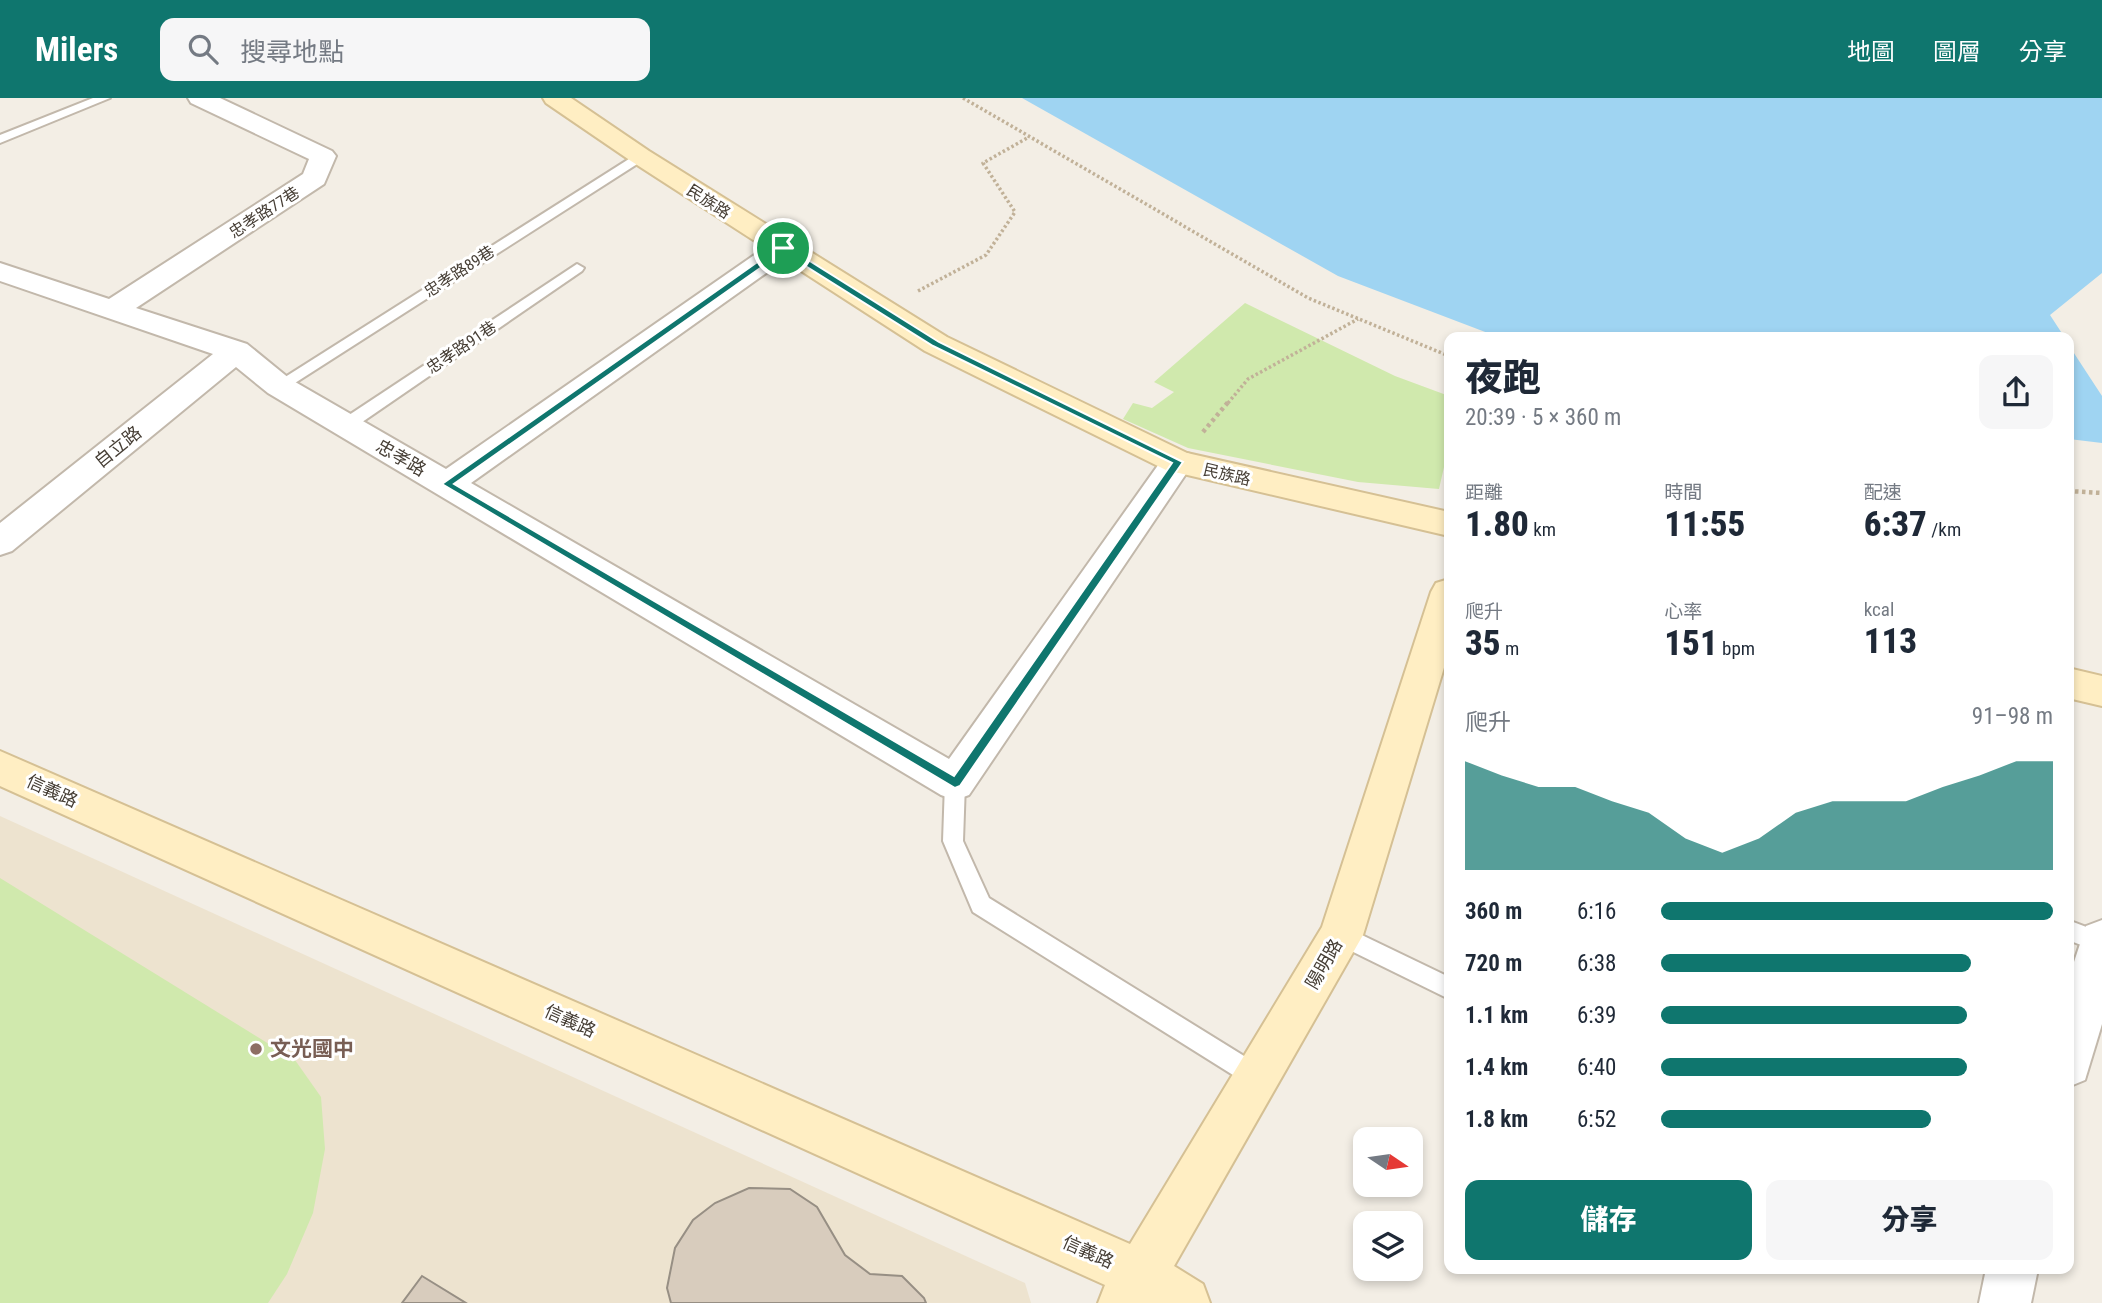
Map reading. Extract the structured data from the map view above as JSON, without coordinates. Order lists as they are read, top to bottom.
{
  "streets": {
    "street": [
      "民族路",
      "忠孝路77巷",
      "自立路",
      "忠孝路",
      "信義路",
      "陽明路"
    ],
    "lane": ["忠孝路89巷", "忠孝路91巷"]
  },
  "crossings": [
    ["民族路", "忠孝路89巷"],
    ["忠孝路77巷", "忠孝路"],
    ["忠孝路89巷", "忠孝路"],
    ["忠孝路91巷", "忠孝路"],
    ["自立路", "忠孝路"],
    ["信義路", "陽明路"]
  ],
  "places": ["文光國中"],
  "north": "right",
  "page": {
    "header": "Milers",
    "search": "搜尋地點",
    "nav": ["地圖", "圖層", "分享"],
    "heading": ["夜跑", "20:39 · 5 × 360 m"],
    "stats": [
      ["距離", "1.80 km"],
      ["時間", "11:55"],
      ["配速", "6:37 /km"],
      ["爬升", "35 m"],
      ["心率", "151 bpm"],
      ["kcal", "113"]
    ],
    "chart": ["爬升", "91–98 m"],
    "list": [
      {
        "name": "360 m",
        "note": "6:16"
      },
      {
        "name": "720 m",
        "note": "6:38"
      },
      {
        "name": "1.1 km",
        "note": "6:39"
      },
      {
        "name": "1.4 km",
        "note": "6:40"
      },
      {
        "name": "1.8 km",
        "note": "6:52"
      }
    ],
    "buttons": ["儲存", "分享"]
  }
}
